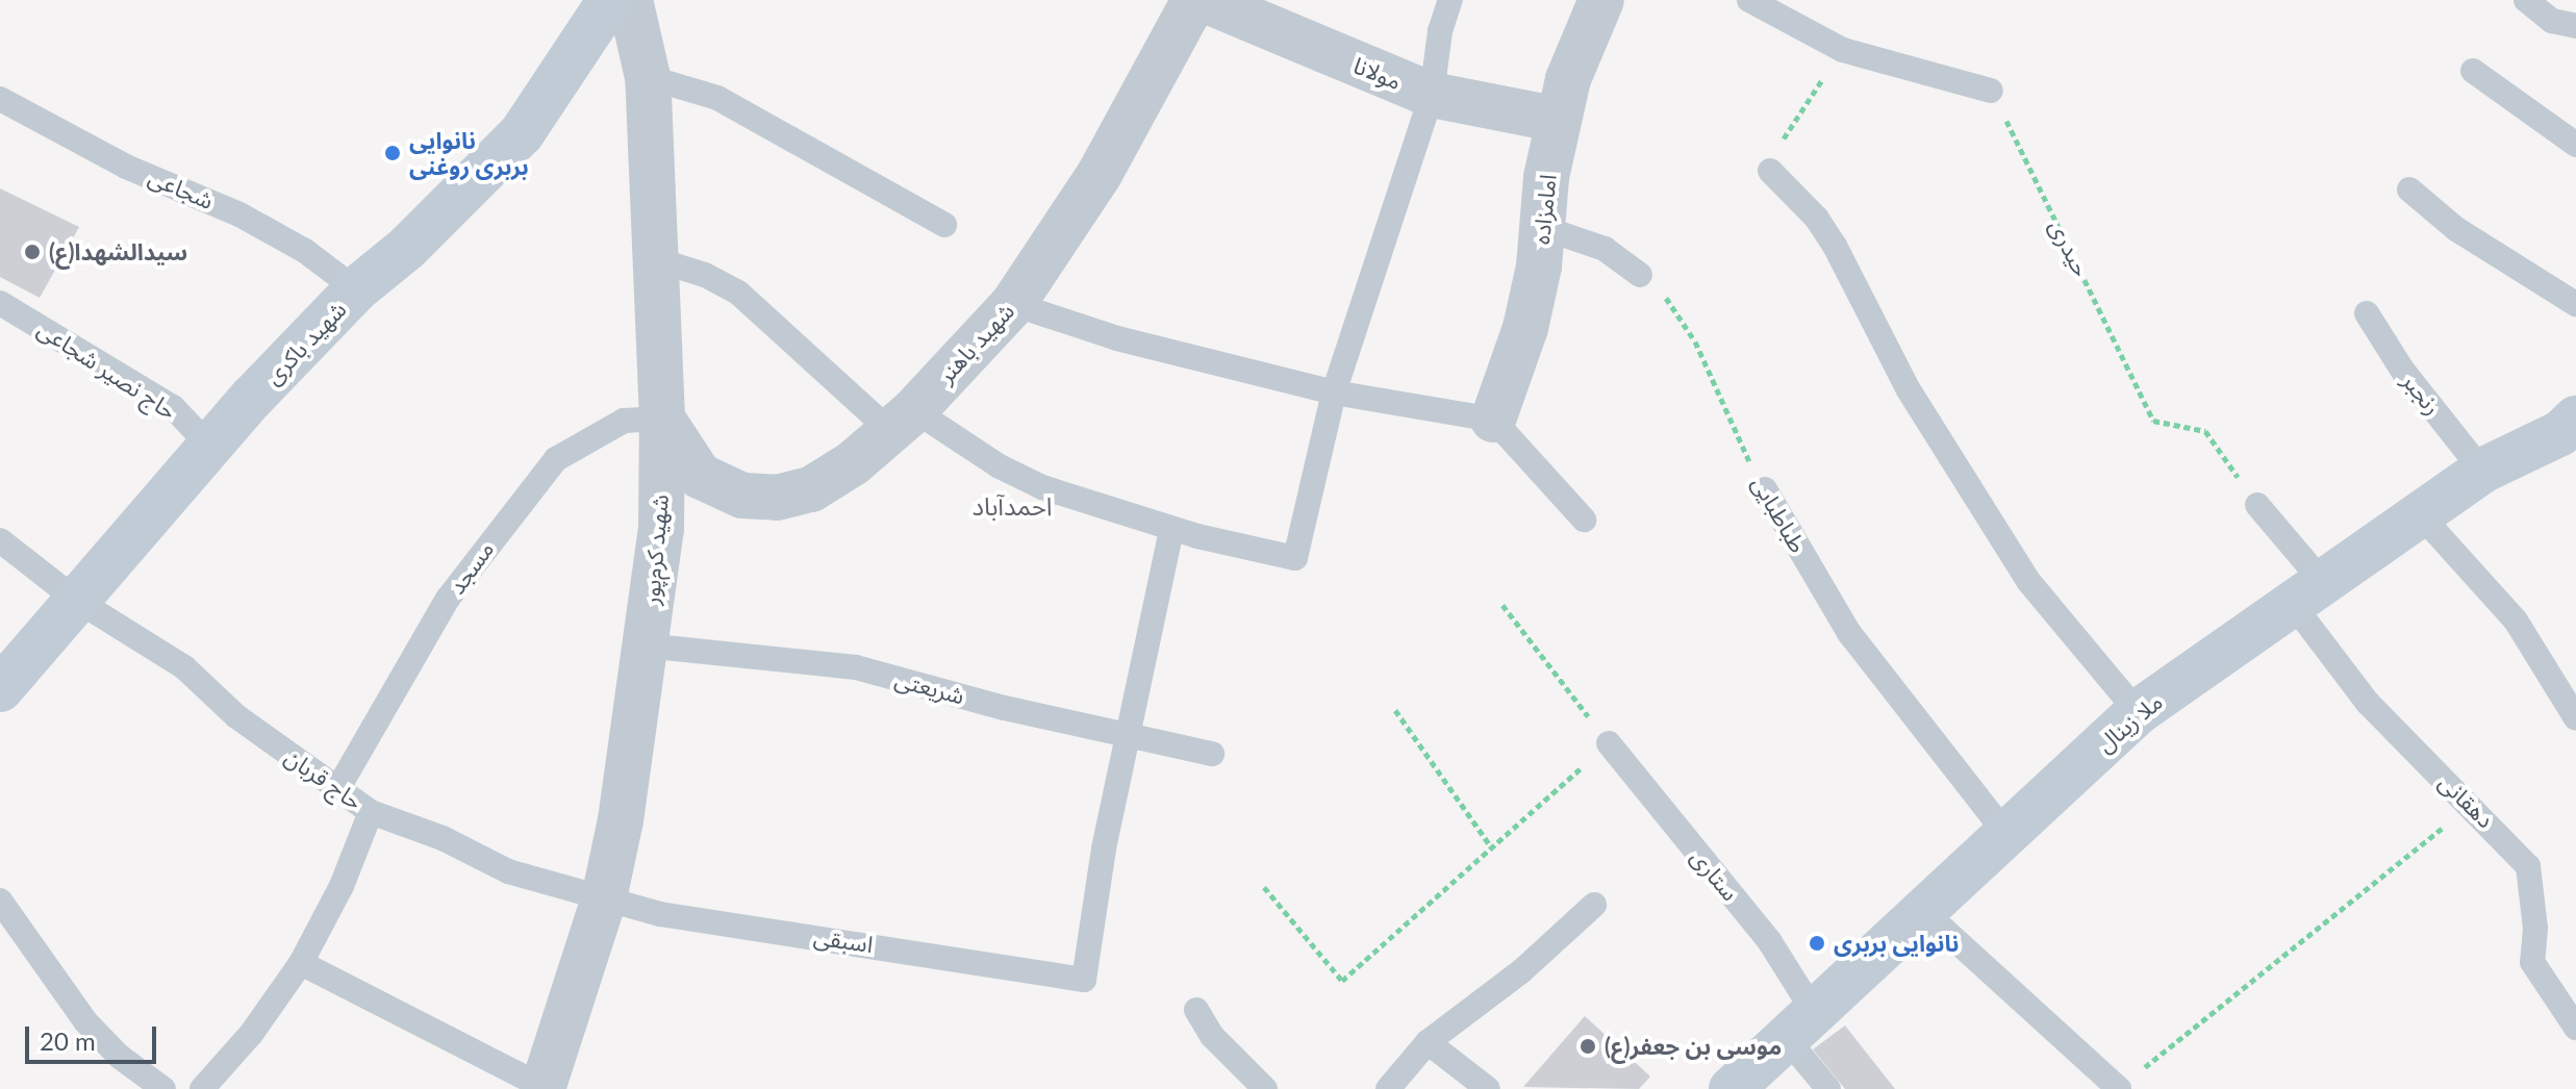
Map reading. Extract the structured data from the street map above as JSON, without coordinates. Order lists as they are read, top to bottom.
{
  "streets": {
    "main road": ["شهید باکری", "ملا زینال"],
    "street": [
      "مولانا",
      "امامزاده",
      "شهید باهنر",
      "شهید کرم‌پور"
    ],
    "lane": [
      "شجاعی",
      "حاج نصیر شجاعی",
      "رنجبر",
      "طباطبایی",
      "مسجد",
      "شریعتی",
      "حاج قربان",
      "دهقانی",
      "ستاری",
      "اسبقی"
    ],
    "path": ["حیدری"]
  },
  "crossings": [
    ["مولانا", "امامزاده"],
    ["شجاعی", "شهید باکری"],
    ["شهید باکری", "حاج نصیر شجاعی"],
    ["شهید باکری", "حاج قربان"],
    ["شهید باهنر", "شهید کرم‌پور"],
    ["شهید باهنر", "مسجد"],
    ["رنجبر", "ملا زینال"],
    ["طباطبایی", "ملا زینال"],
    ["شهید کرم‌پور", "مسجد"],
    ["شهید کرم‌پور", "شریعتی"],
    ["شهید کرم‌پور", "حاج قربان"],
    ["شهید کرم‌پور", "اسبقی"],
    ["مسجد", "حاج قربان"],
    ["شریعتی", "اسبقی"],
    ["ملا زینال", "دهقانی"],
    ["ملا زینال", "ستاری"],
    ["حاج قربان", "اسبقی"]
  ],
  "districts": ["احمدآباد"],
  "places": [
    "نانوایی بربری روغنی",
    "سیدالشهدا(ع)",
    "نانوایی بربری",
    "موسی بن جعفر(ع)"
  ],
  "scale_bar": "20 m"
}
